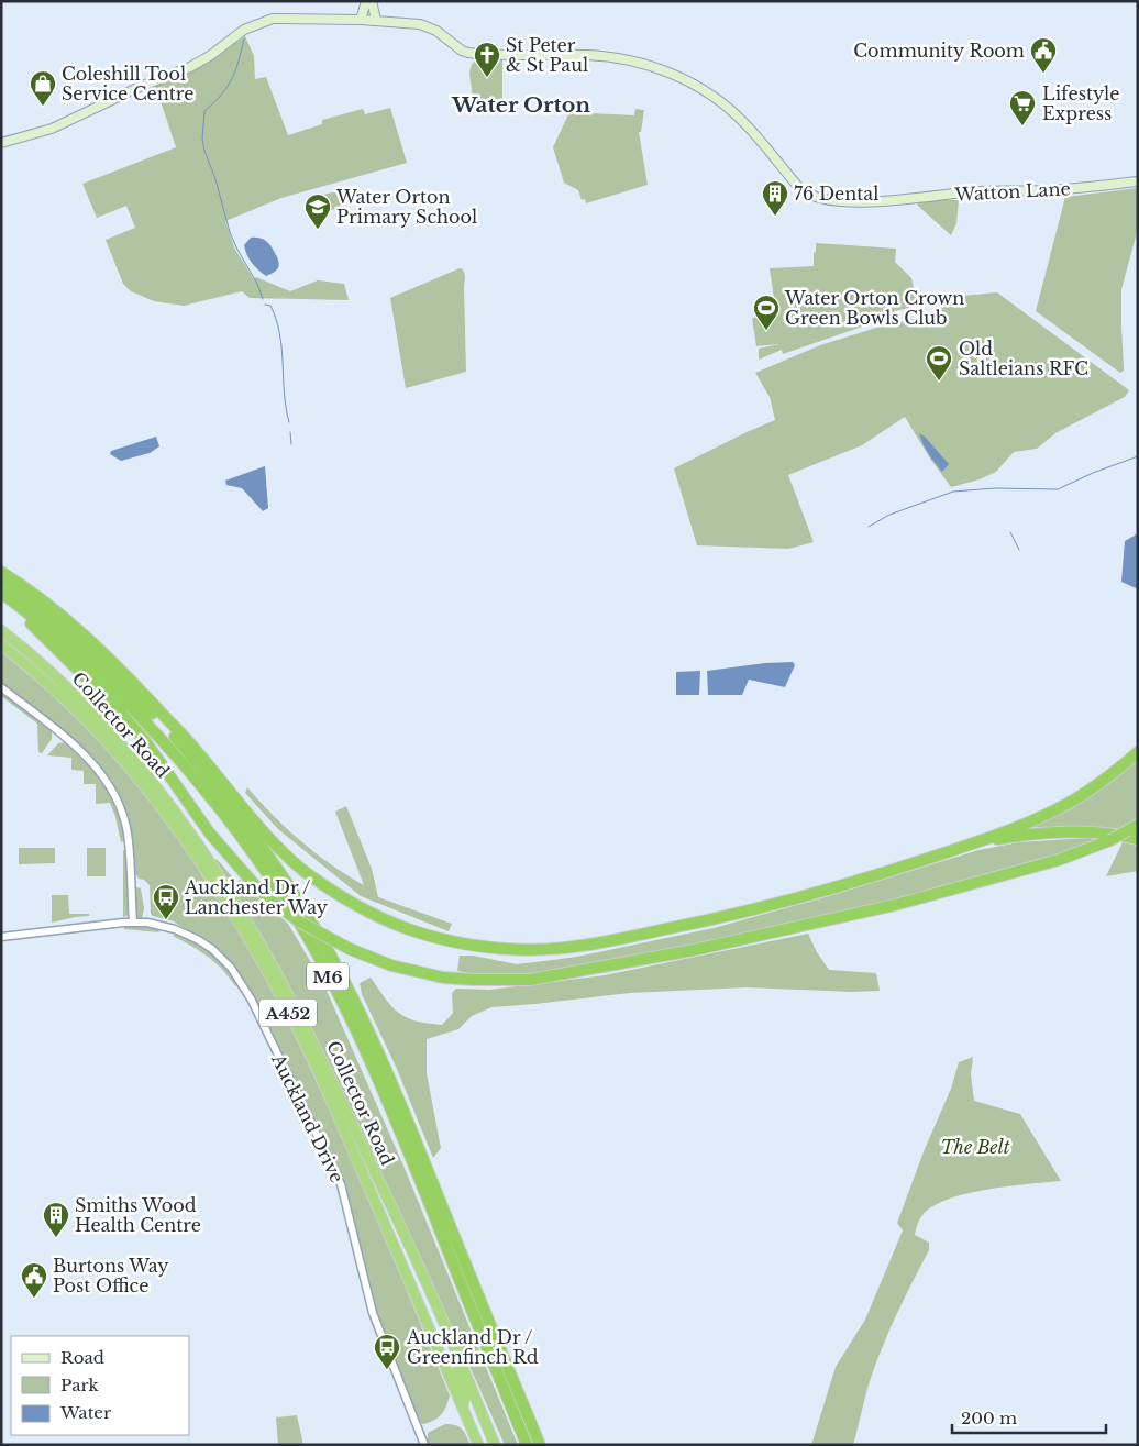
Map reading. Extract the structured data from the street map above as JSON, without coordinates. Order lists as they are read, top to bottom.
{
  "streets": {
    "highway": ["Collector Road", "M6", "A452"],
    "main road": ["Watton Lane"],
    "street": ["Auckland Drive"]
  },
  "districts": ["Water Orton"],
  "parks": ["The Belt"],
  "places": {
    "public building": ["Community Room", "Burtons Way Post Office"],
    "church": ["St Peter & St Paul"],
    "shop": ["Coleshill Tool Service Centre"],
    "supermarket": ["Lifestyle Express"],
    "building": ["76 Dental", "Smiths Wood Health Centre"],
    "school or university": ["Water Orton Primary School"],
    "sports": ["Water Orton Crown Green Bowls Club", "Old Saltleians RFC"],
    "bus stop": ["Auckland Dr / Lanchester Way", "Auckland Dr / Greenfinch Rd"]
  },
  "legend": ["Road", "Park", "Water"],
  "scale_bar": "200 m"
}
